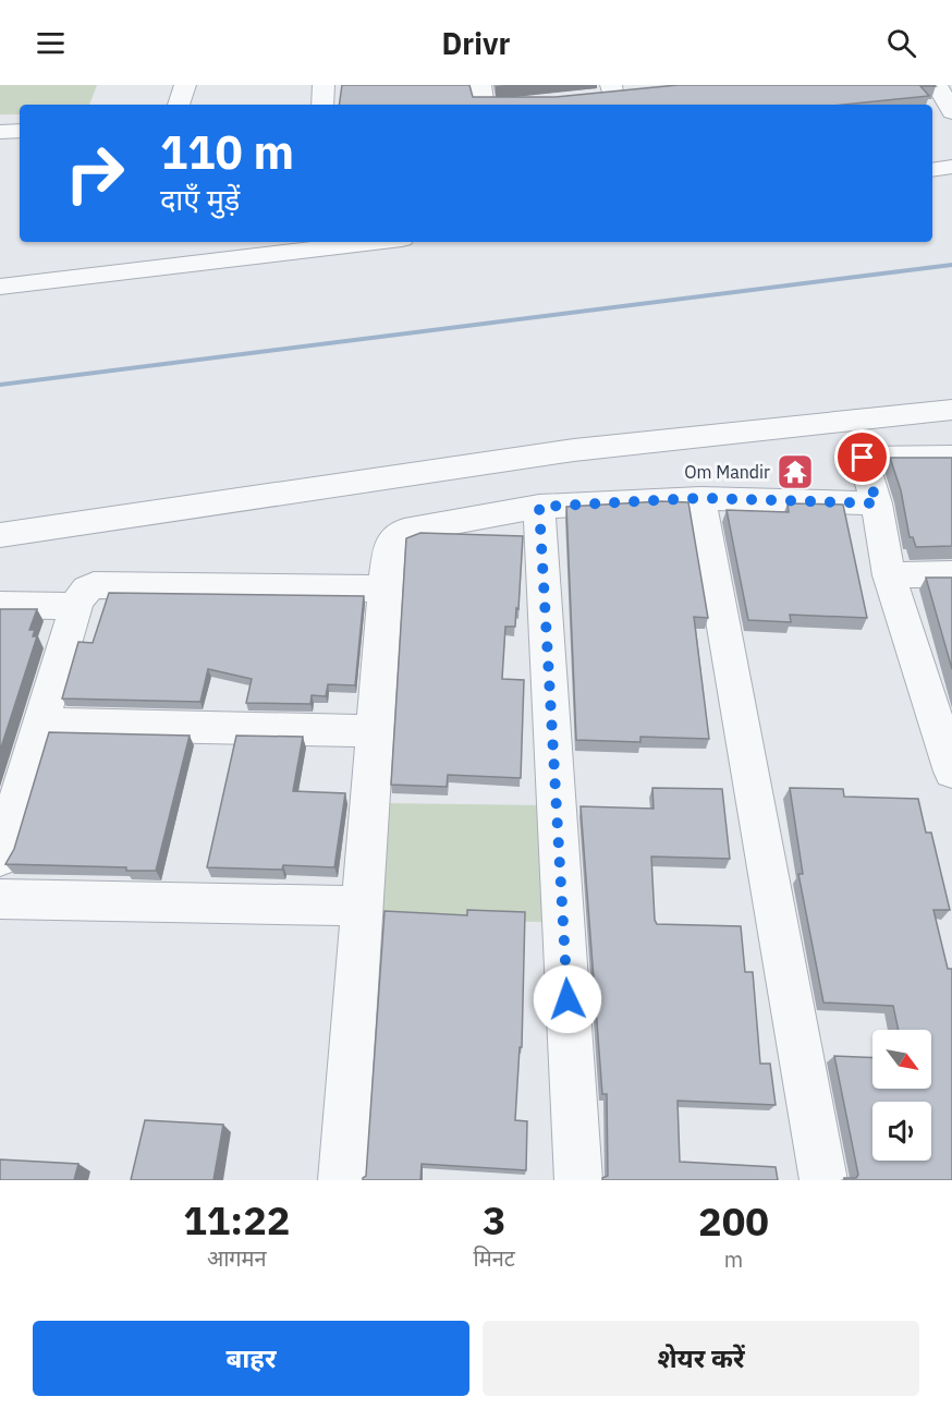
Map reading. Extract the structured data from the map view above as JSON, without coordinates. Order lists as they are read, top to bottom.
{
  "places": {
    "temple": ["Om Mandir"]
  },
  "north": "bottom right",
  "page": {
    "header": "Drivr",
    "turn": ["110 m", "दाएँ मुड़ें"],
    "eta": [
      "11:22",
      "आगमन",
      "3",
      "मिनट",
      "200",
      "m"
    ],
    "buttons": ["बाहर", "शेयर करें"]
  }
}
